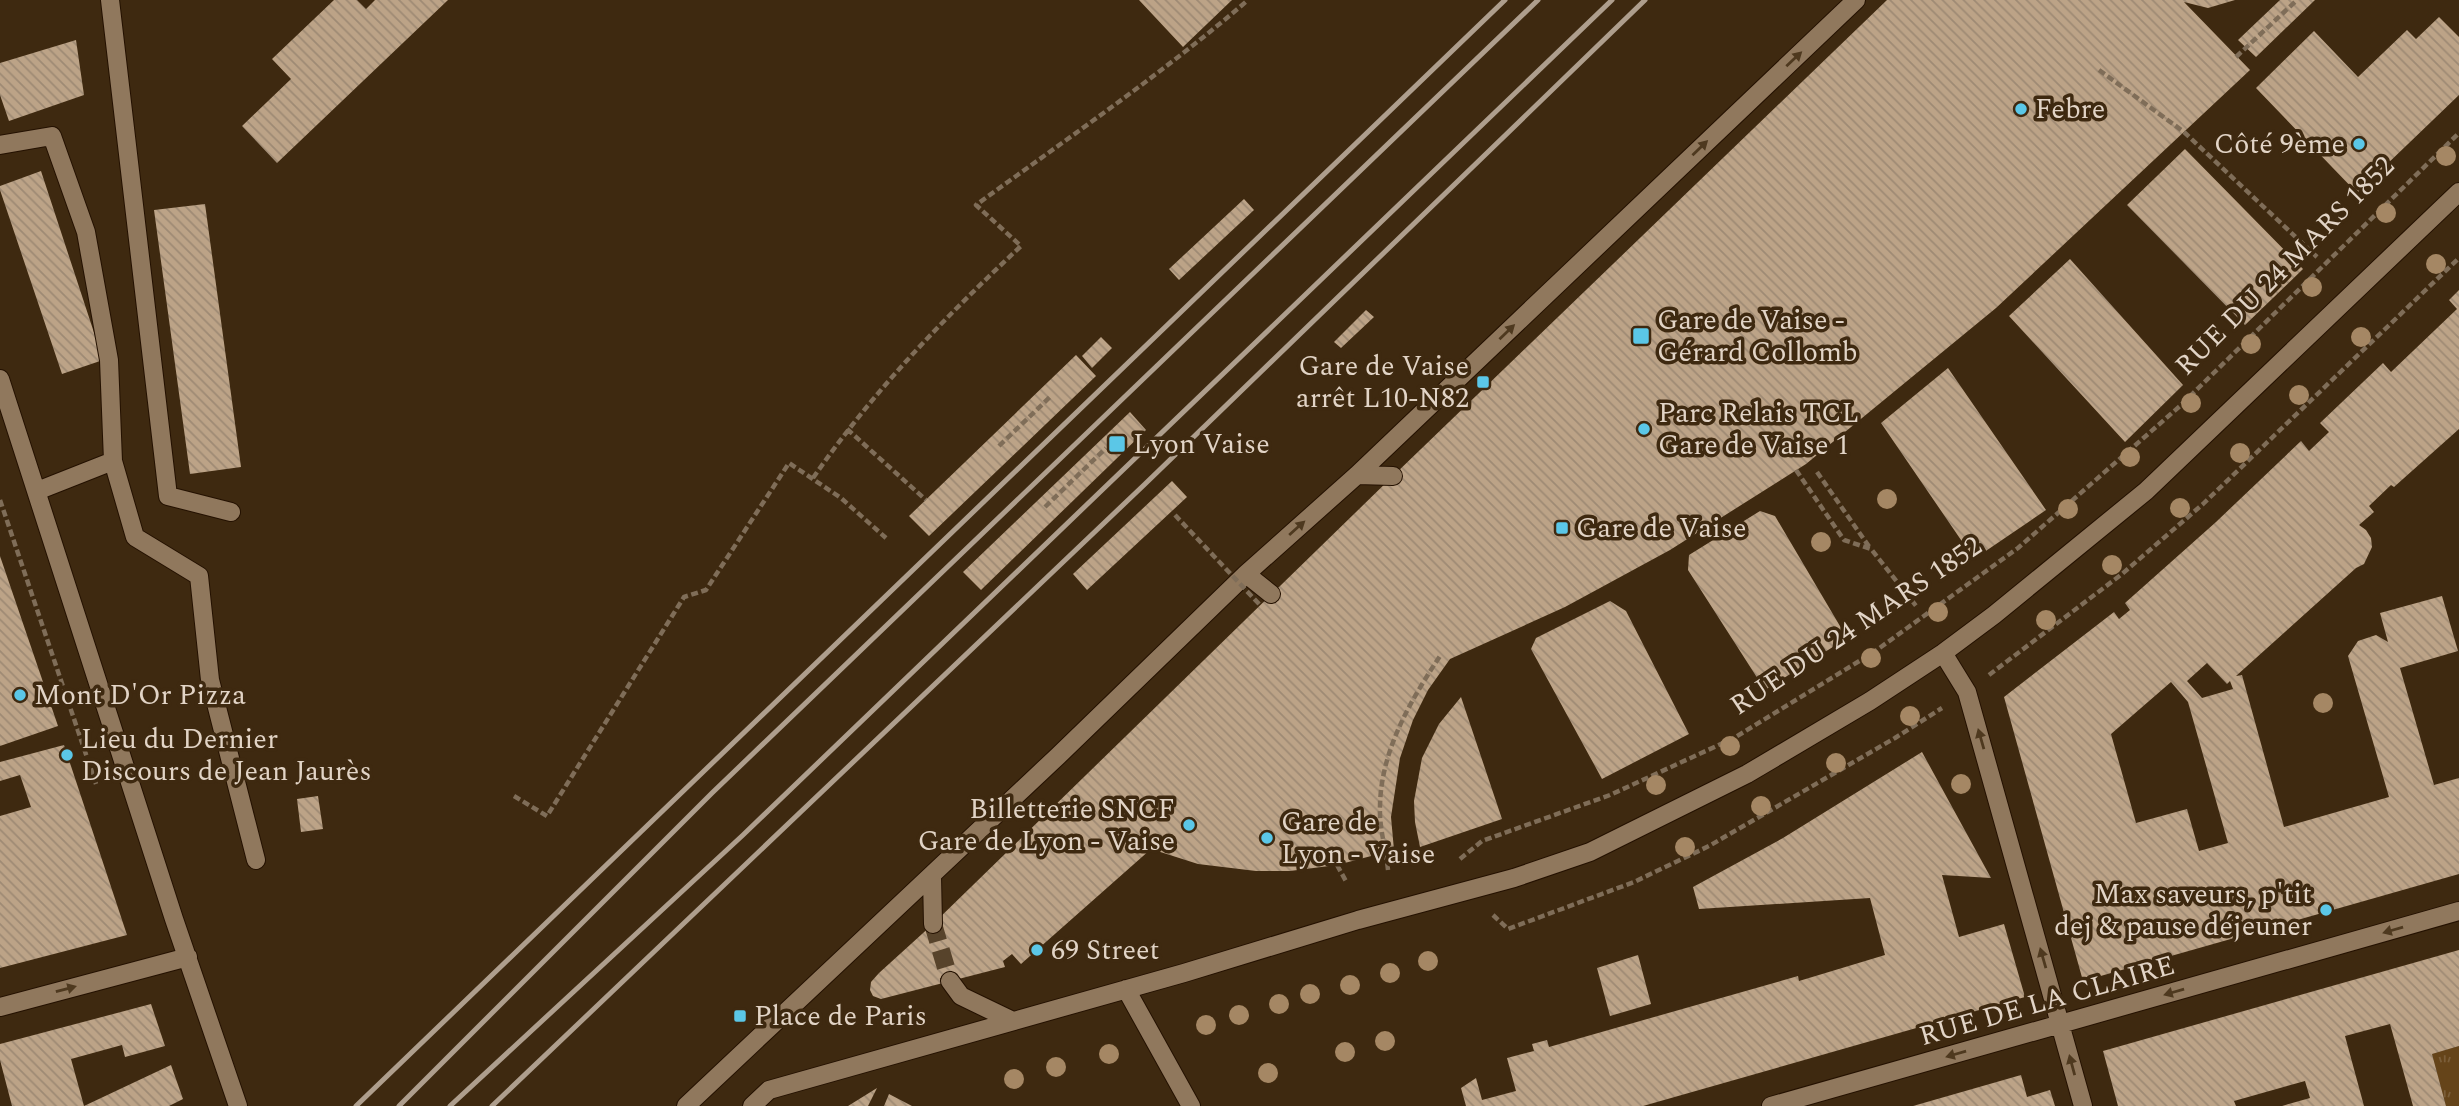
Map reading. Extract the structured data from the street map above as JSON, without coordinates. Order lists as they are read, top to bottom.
{
  "streets": {
    "street": ["RUE DE LA CLAIRE"],
    "path": ["RUE DU 24 MARS 1852"]
  },
  "one_way": ["RUE DE LA CLAIRE"],
  "places": {
    "other": [
      "Febre",
      "Côté 9ème",
      "Parc Relais TCL Gare de Vaise 1",
      "Mont D'Or Pizza",
      "Lieu du Dernier Discours de Jean Jaurès",
      "Billetterie SNCF Gare de Lyon - Vaise",
      "Gare de Lyon - Vaise",
      "Max saveurs, p'tit dej & pause déjeuner",
      "69 Street"
    ],
    "transit": [
      "Gare de Vaise - Gérard Collomb",
      "Gare de Vaise arrêt L10-N82",
      "Lyon Vaise",
      "Gare de Vaise",
      "Place de Paris"
    ]
  }
}
